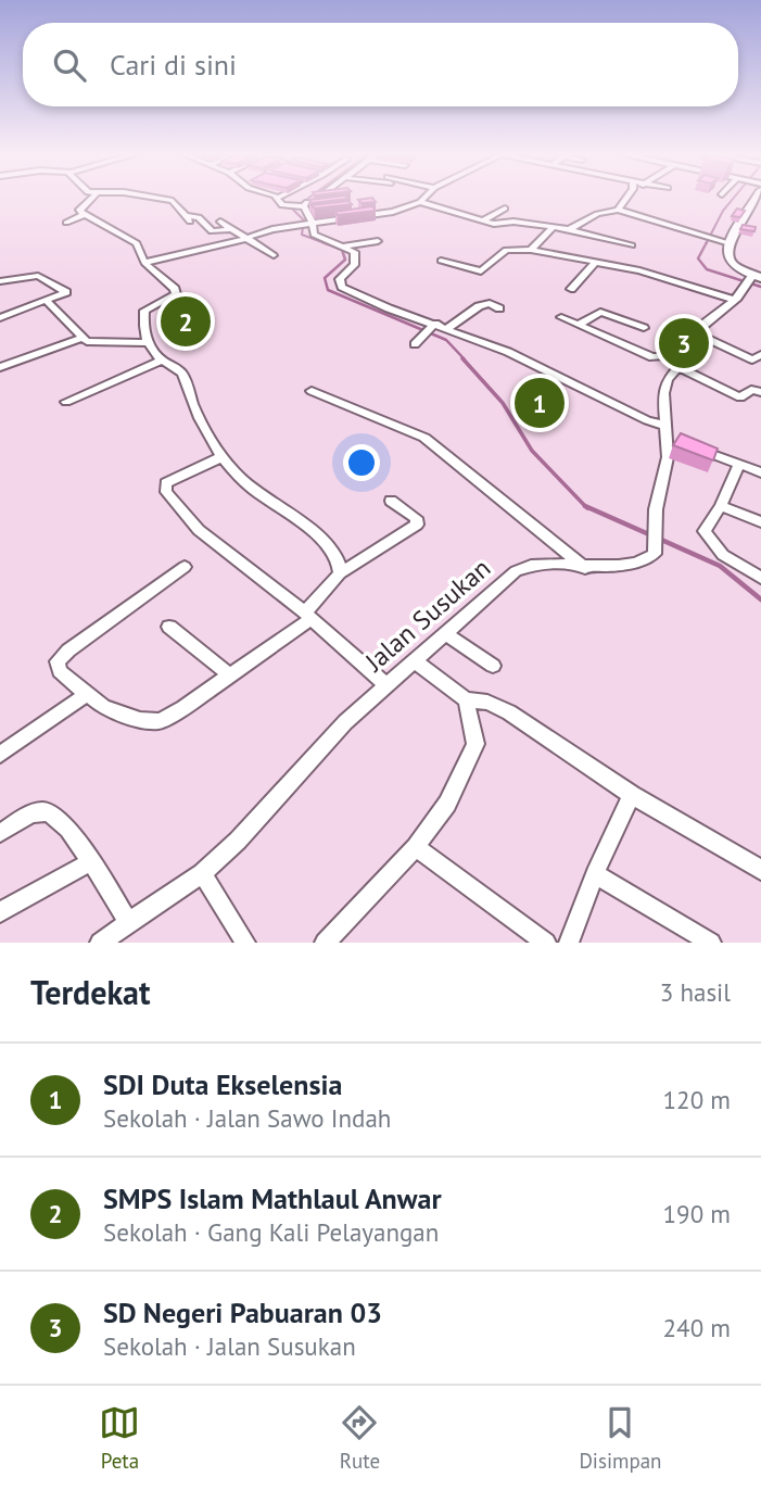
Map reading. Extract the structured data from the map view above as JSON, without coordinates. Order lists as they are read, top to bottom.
{
  "streets": {
    "street": ["Jalan Susukan"]
  },
  "page": {
    "search": "Cari di sini",
    "pins": ["2", "3", "1"],
    "heading": ["Terdekat", "3 hasil"],
    "list": [
      {
        "mark": "1",
        "name": "SDI Duta Ekselensia",
        "note": "Sekolah · Jalan Sawo Indah",
        "value": "120 m"
      },
      {
        "mark": "2",
        "name": "SMPS Islam Mathlaul Anwar",
        "note": "Sekolah · Gang Kali Pelayangan",
        "value": "190 m"
      },
      {
        "mark": "3",
        "name": "SD Negeri Pabuaran 03",
        "note": "Sekolah · Jalan Susukan",
        "value": "240 m"
      }
    ],
    "nav": ["Peta", "Rute", "Disimpan"]
  }
}
